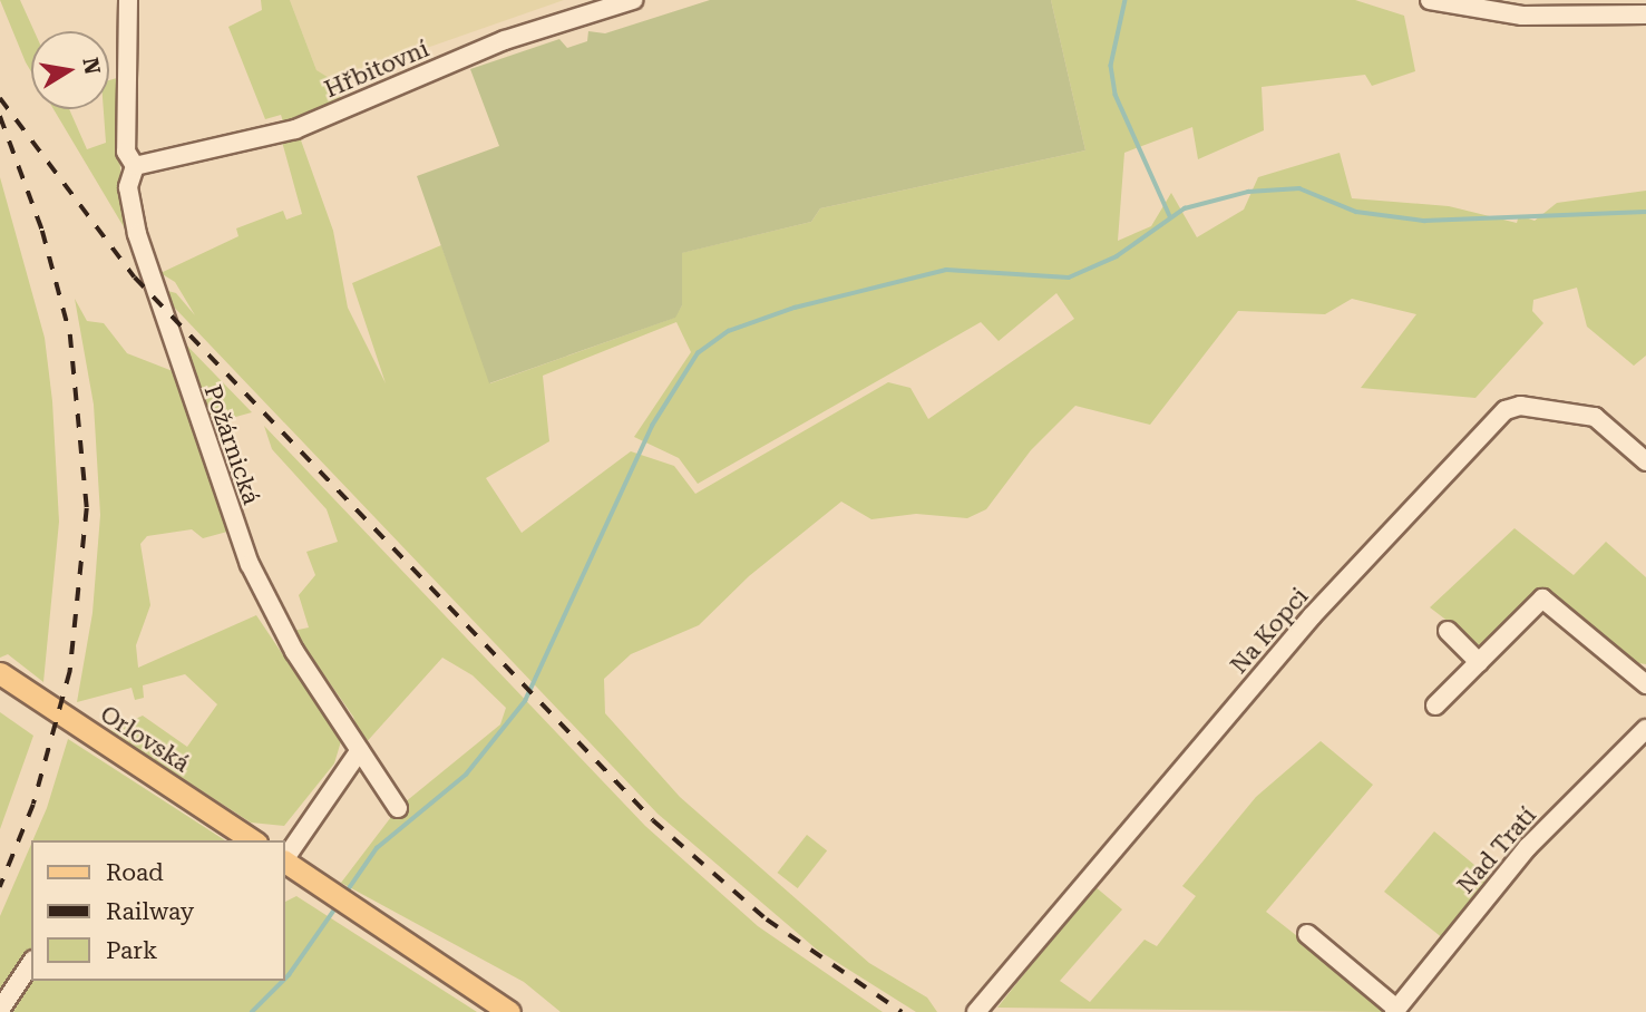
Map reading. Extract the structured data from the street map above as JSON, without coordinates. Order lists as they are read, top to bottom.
{
  "streets": {
    "main road": ["Orlovská"],
    "street": [
      "Hřbitovní",
      "Požárnická",
      "Na Kopci",
      "Nad Tratí"
    ]
  },
  "crossings": [
    ["Hřbitovní", "Požárnická"]
  ],
  "legend": ["Road", "Railway", "Park"],
  "north": "right"
}
